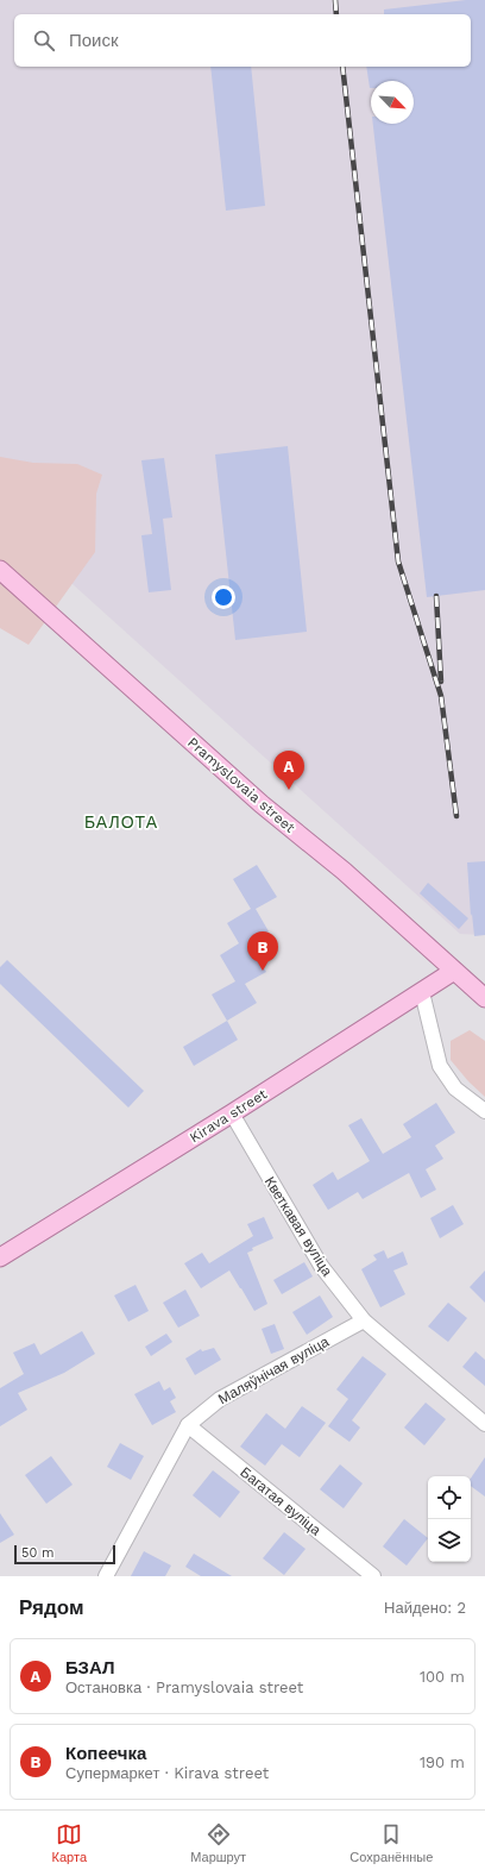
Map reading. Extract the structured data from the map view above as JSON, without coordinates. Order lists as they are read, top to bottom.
{
  "streets": {
    "main road": ["Pramyslovaia street", "Kirava street"],
    "street": ["Кветкавая вуліца", "Маляўнічая вуліца", "Багатая вуліца"]
  },
  "crossings": [
    ["Pramyslovaia street", "Kirava street"],
    ["Kirava street", "Кветкавая вуліца"],
    ["Кветкавая вуліца", "Маляўнічая вуліца"],
    ["Маляўнічая вуліца", "Багатая вуліца"]
  ],
  "districts": ["БАЛОТА"],
  "scale_bar": "50 m",
  "north": "bottom right",
  "page": {
    "search": "Поиск",
    "pins": ["A", "B"],
    "scale": "50 m",
    "heading": ["Рядом", "Найдено: 2"],
    "list": [
      {
        "mark": "A",
        "name": "БЗАЛ",
        "note": "Остановка · Pramyslovaia street",
        "value": "100 m"
      },
      {
        "mark": "B",
        "name": "Копеечка",
        "note": "Супермаркет · Kirava street",
        "value": "190 m"
      }
    ],
    "nav": ["Карта", "Маршрут", "Сохранённые"]
  }
}
